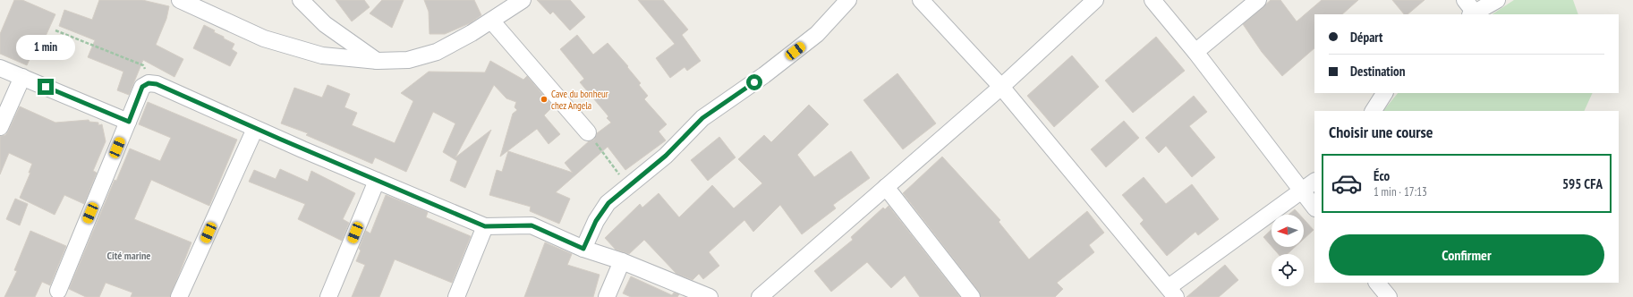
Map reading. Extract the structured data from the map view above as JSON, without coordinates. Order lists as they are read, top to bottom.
{
  "districts": ["Cité marine"],
  "places": ["Cave du bonheur chez Angela"],
  "north": "left",
  "page": {
    "banner": ["Départ", "Destination"],
    "bubble": "1 min",
    "heading": "Choisir une course",
    "list": [
      {
        "name": "Éco",
        "note": "1 min · 17:13",
        "value": "595 CFA"
      }
    ],
    "buttons": "Confirmer"
  }
}
